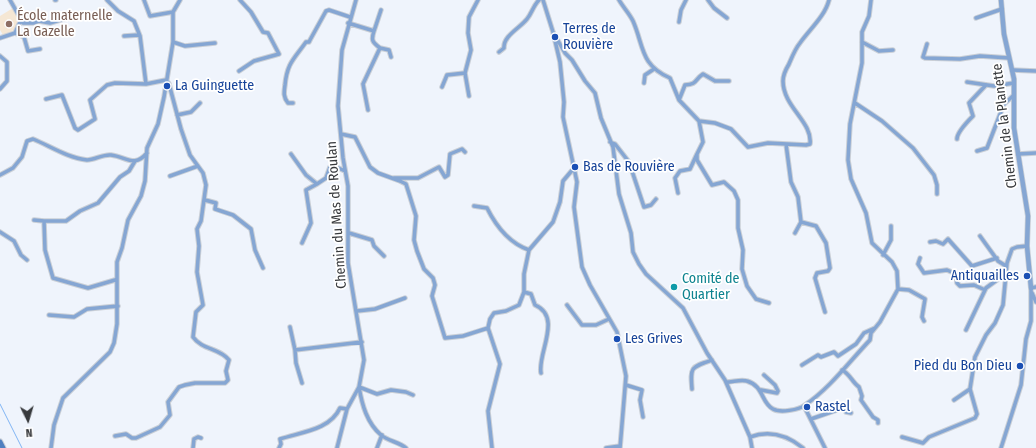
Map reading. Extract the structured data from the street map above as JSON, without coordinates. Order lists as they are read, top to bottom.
{
  "streets": {
    "street": ["Chemin de la Planette", "Chemin du Mas de Roulan"]
  },
  "places": [
    "École maternelle La Gazelle",
    "Terres de Rouvière",
    "La Guinguette",
    "Bas de Rouvière",
    "Antiquailles",
    "Comité de Quartier",
    "Les Grives",
    "Pied du Bon Dieu",
    "Rastel"
  ],
  "north": "bottom"
}
